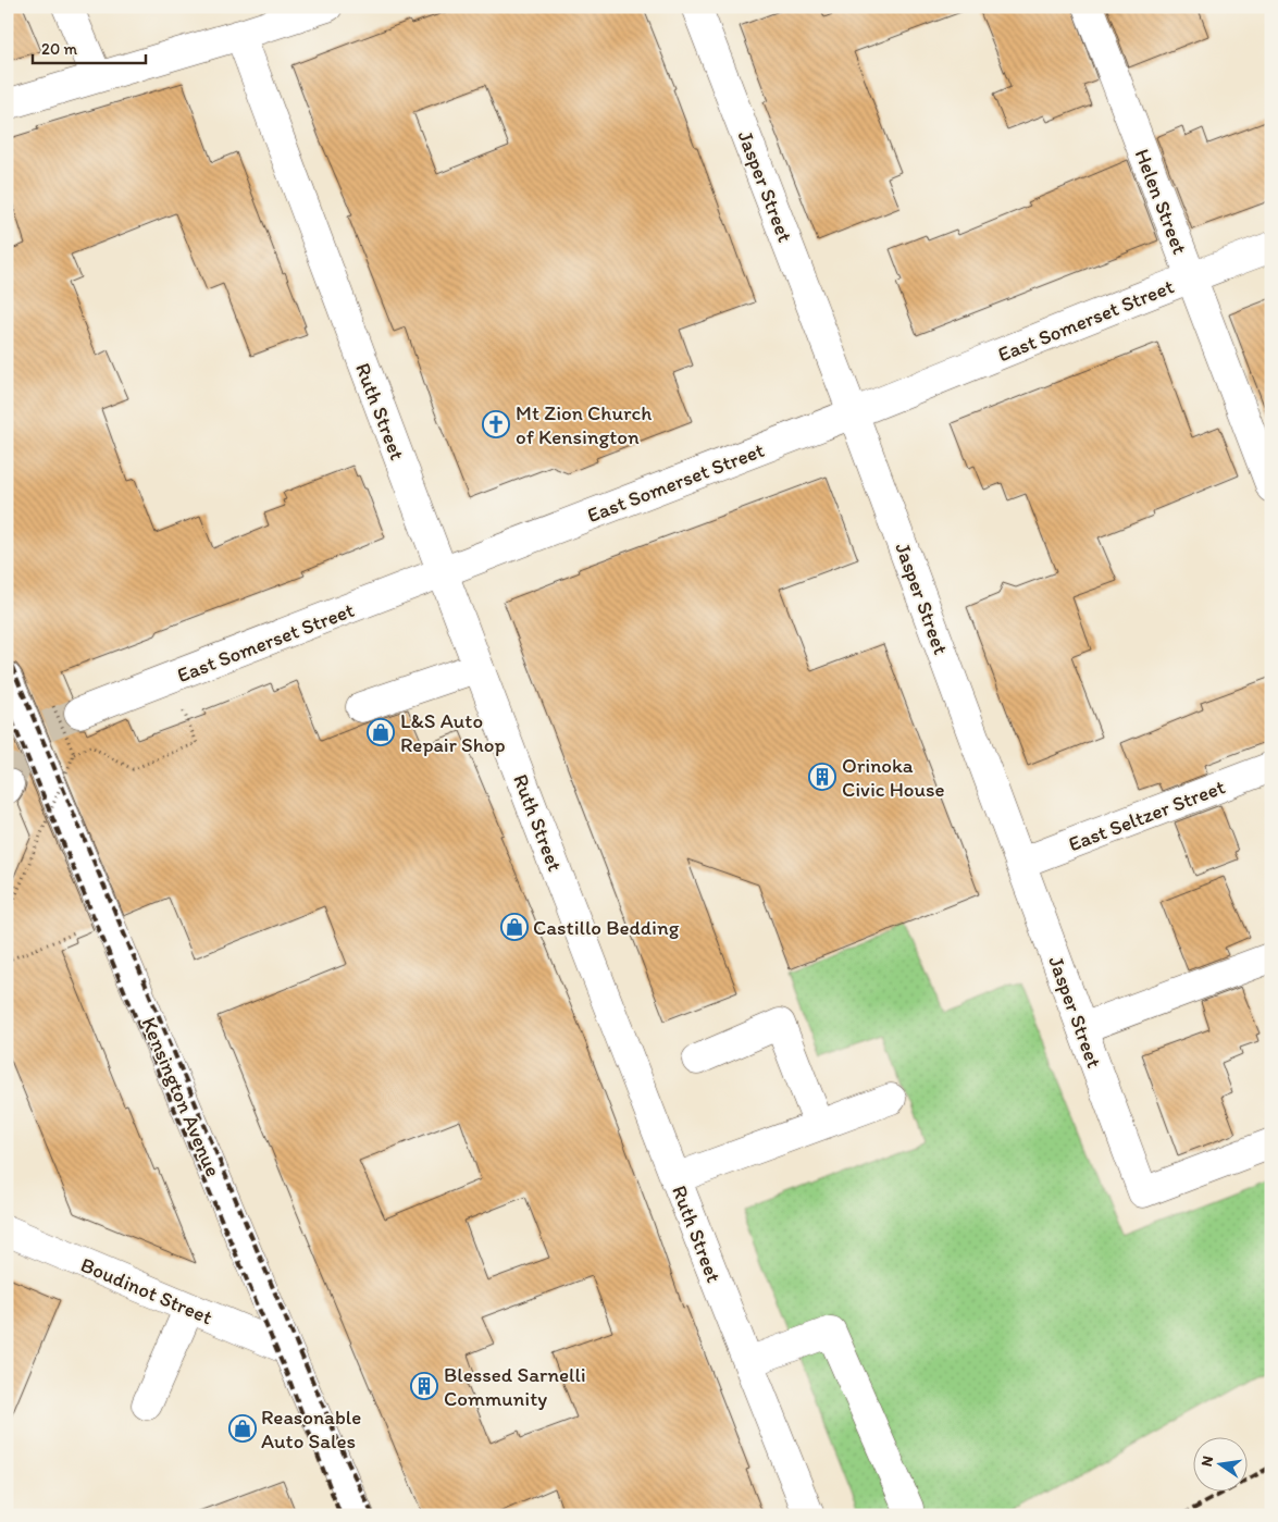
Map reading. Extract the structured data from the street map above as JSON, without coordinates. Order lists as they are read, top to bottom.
{
  "streets": {
    "street": [
      "Jasper Street",
      "Helen Street",
      "East Somerset Street",
      "Ruth Street",
      "East Seltzer Street",
      "Kensington Avenue",
      "Boudinot Street"
    ]
  },
  "crossings": [
    ["Jasper Street", "East Somerset Street"],
    ["Jasper Street", "East Seltzer Street"],
    ["Helen Street", "East Somerset Street"],
    ["East Somerset Street", "Ruth Street"],
    ["East Somerset Street", "Kensington Avenue"],
    ["Kensington Avenue", "Boudinot Street"]
  ],
  "places": {
    "church": ["Mt Zion Church of Kensington"],
    "shop": ["L&S Auto Repair Shop", "Castillo Bedding", "Reasonable Auto Sales"],
    "building": ["Orinoka Civic House", "Blessed Sarnelli Community"]
  },
  "scale_bar": "20 m",
  "north": "left"
}
